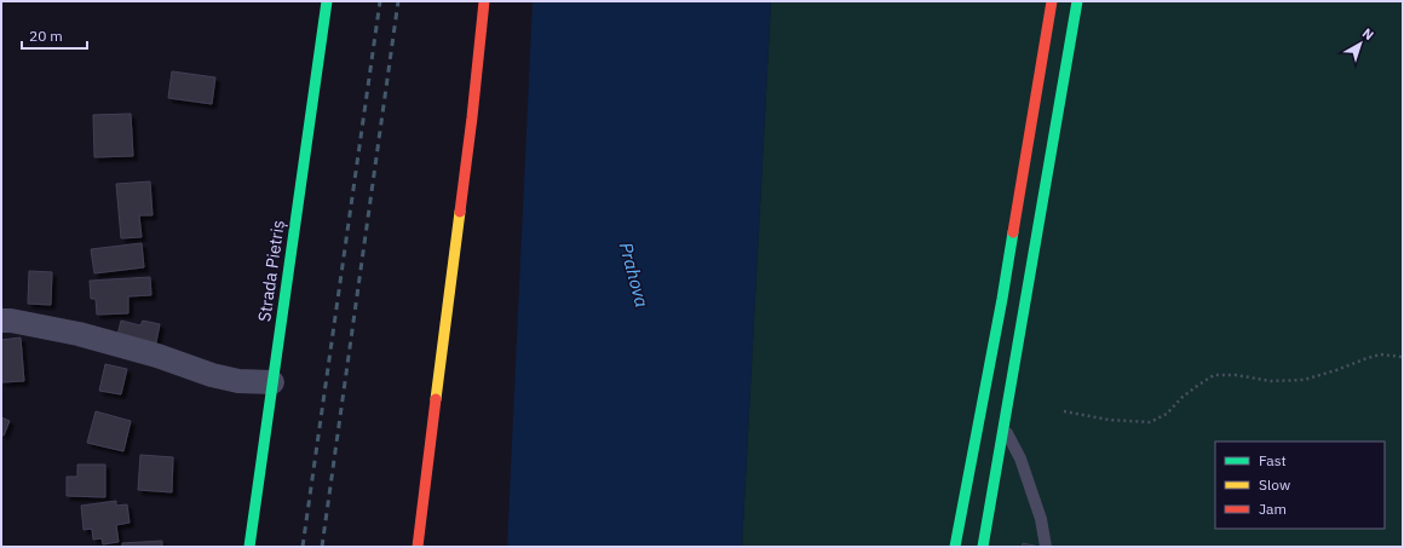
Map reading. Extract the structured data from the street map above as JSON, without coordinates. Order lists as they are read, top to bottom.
{
  "streets": {
    "main road": ["Strada Pietriș"]
  },
  "water": ["Prahova"],
  "legend": ["Fast", "Slow", "Jam"],
  "scale_bar": "20 m",
  "north": "top right"
}
